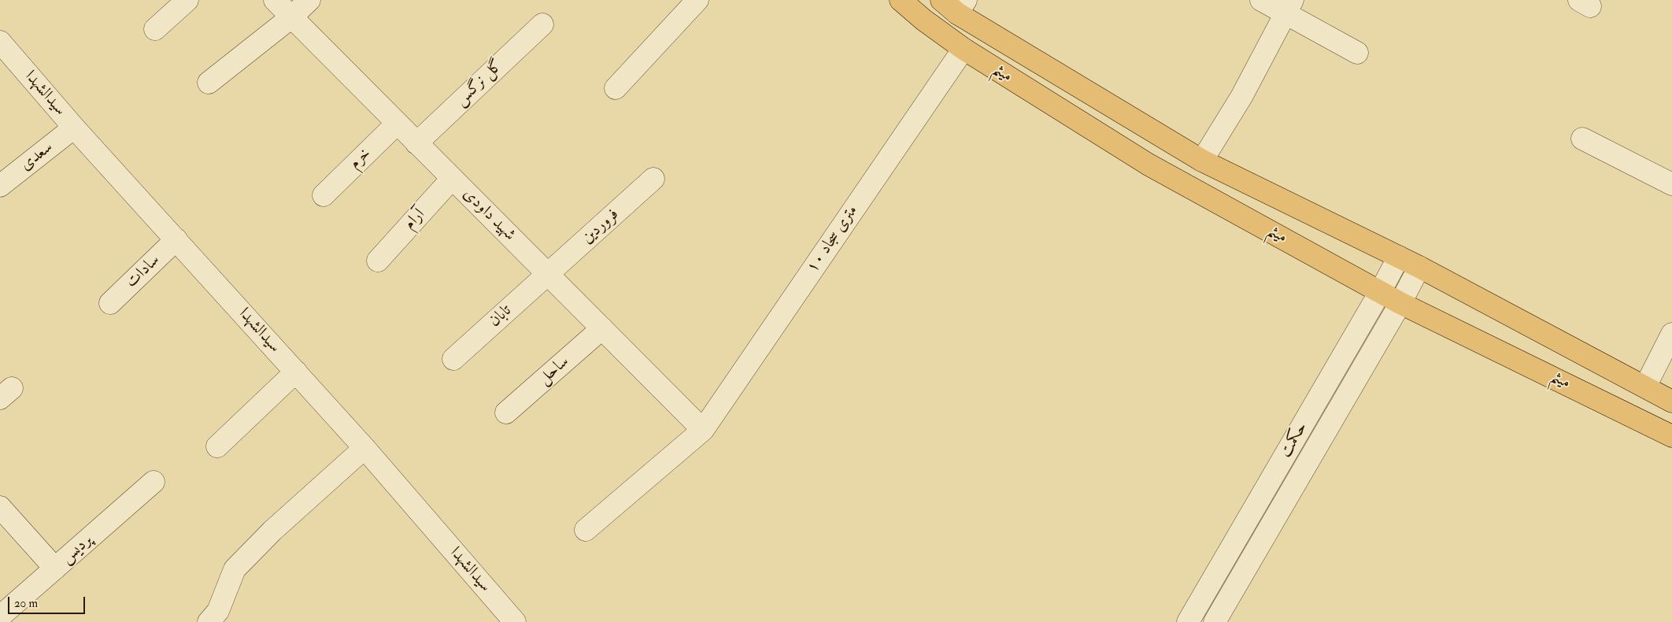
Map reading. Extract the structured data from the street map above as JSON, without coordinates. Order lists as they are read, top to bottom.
{
  "streets": {
    "main road": ["میثم"],
    "street": [
      "گل نرگس",
      "سیدالشهدا",
      "سعدی",
      "خرم",
      "شهید داودی",
      "آرام",
      "فروردین",
      "۱۰ متری سجاد",
      "سادات",
      "تابان",
      "ساحل",
      "حکمت",
      "پردیس"
    ]
  },
  "crossings": [
    ["میثم", "۱۰ متری سجاد"],
    ["میثم", "حکمت"],
    ["گل نرگس", "شهید داودی"],
    ["سیدالشهدا", "سعدی"],
    ["سیدالشهدا", "سادات"],
    ["خرم", "شهید داودی"],
    ["شهید داودی", "آرام"],
    ["شهید داودی", "فروردین"],
    ["شهید داودی", "۱۰ متری سجاد"],
    ["شهید داودی", "تابان"],
    ["شهید داودی", "ساحل"],
    ["فروردین", "تابان"]
  ],
  "scale_bar": "20 m"
}
